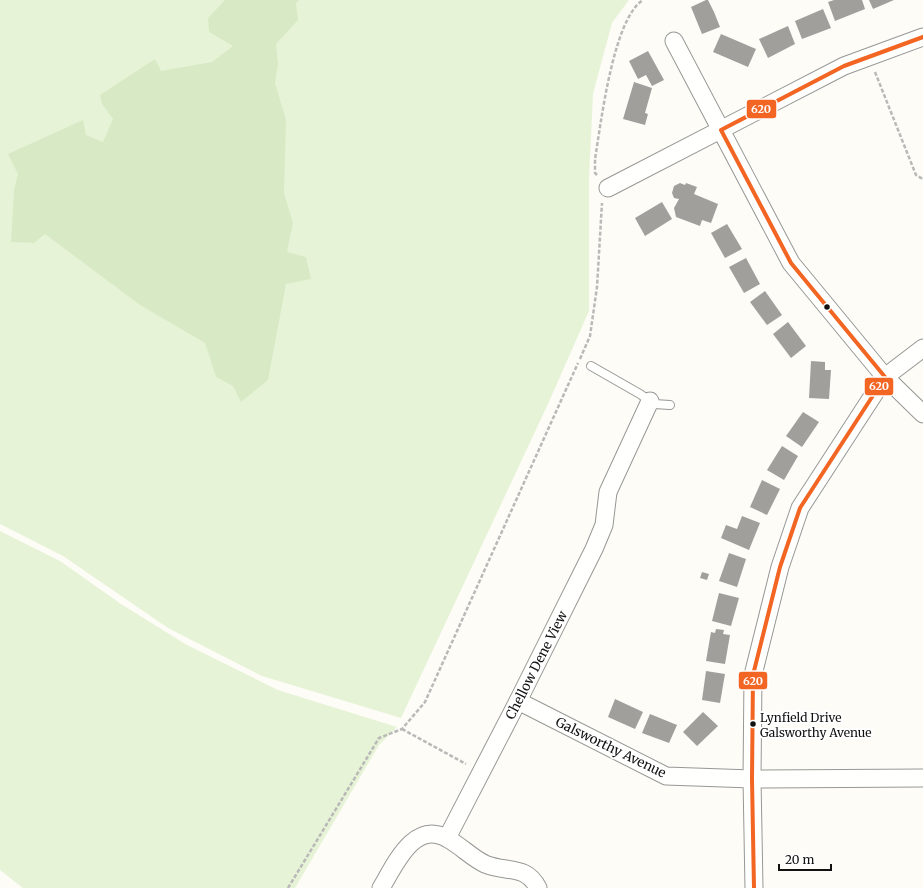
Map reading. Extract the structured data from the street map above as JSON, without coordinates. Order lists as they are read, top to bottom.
{
  "streets": {
    "street": ["Chellow Dene View", "Galsworthy Avenue"]
  },
  "crossings": [
    ["Chellow Dene View", "Galsworthy Avenue"]
  ],
  "places": ["Lynfield Drive Galsworthy Avenue"],
  "lines": ["transit line 620"],
  "scale_bar": "20 m"
}
